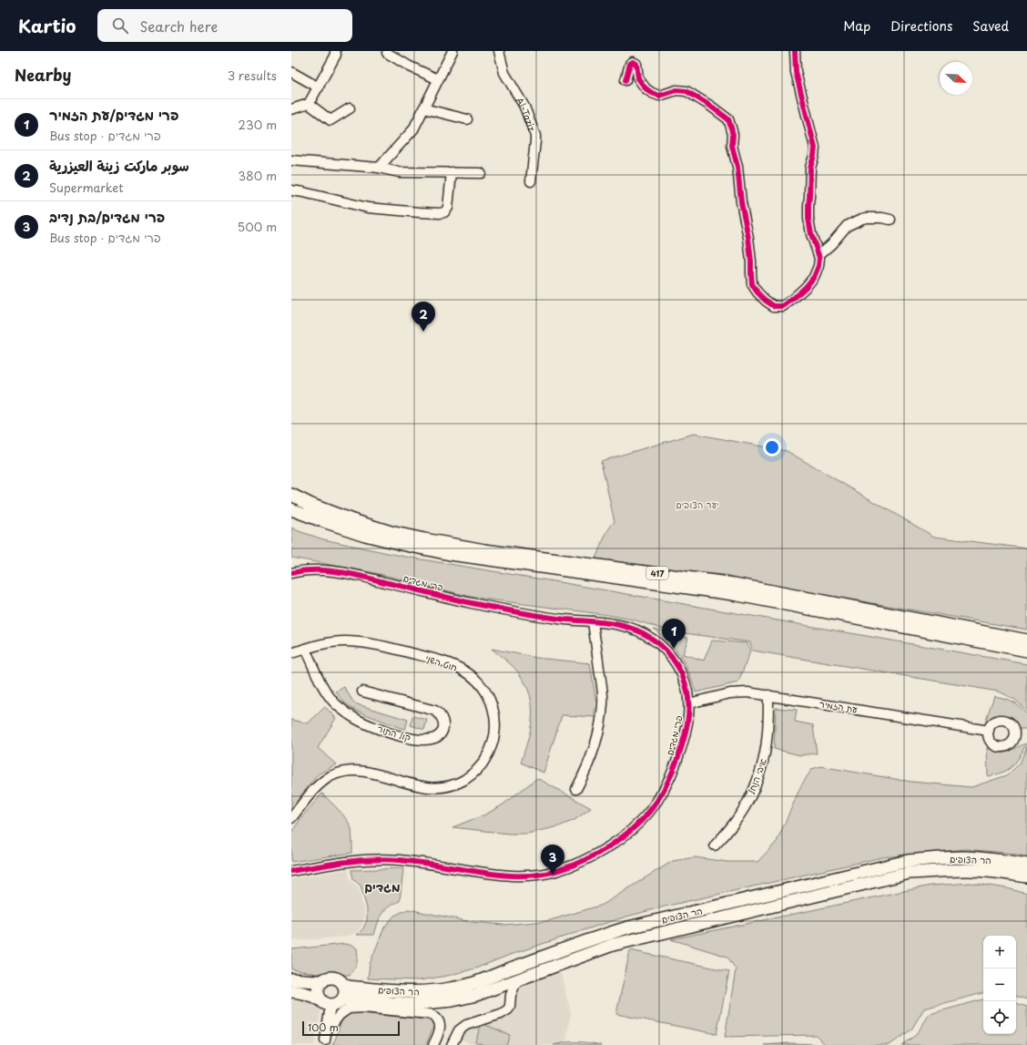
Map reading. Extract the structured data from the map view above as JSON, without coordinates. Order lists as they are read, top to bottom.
{
  "streets": {
    "main road": ["417", "הר הצופים"],
    "street": [
      "Al-Taziz",
      "פרי מגדים",
      "חוט השני",
      "עת הזמיר",
      "קול התור",
      "איבי הנחל"
    ]
  },
  "crossings": [
    ["פרי מגדים", "עת הזמיר"],
    ["חוט השני", "קול התור"],
    ["עת הזמיר", "איבי הנחל"]
  ],
  "districts": ["מגדים"],
  "parks": ["יער הצופים"],
  "scale_bar": "100 m",
  "north": "bottom right",
  "page": {
    "header": "Kartio",
    "search": "Search here",
    "nav": ["Map", "Directions", "Saved"],
    "heading": ["Nearby", "3 results"],
    "list": [
      {
        "mark": "1",
        "name": "פרי מגדים/עת הזמיר",
        "note": "Bus stop · פרי מגדים",
        "value": "230 m"
      },
      {
        "mark": "2",
        "name": "سوبر ماركت زينة العيزرية",
        "note": "Supermarket",
        "value": "380 m"
      },
      {
        "mark": "3",
        "name": "פרי מגדים/בת נדיב",
        "note": "Bus stop · פרי מגדים",
        "value": "500 m"
      }
    ],
    "pins": ["2", "1", "3"],
    "map_buttons": ["+", "−"],
    "scale": "100 m"
  }
}
